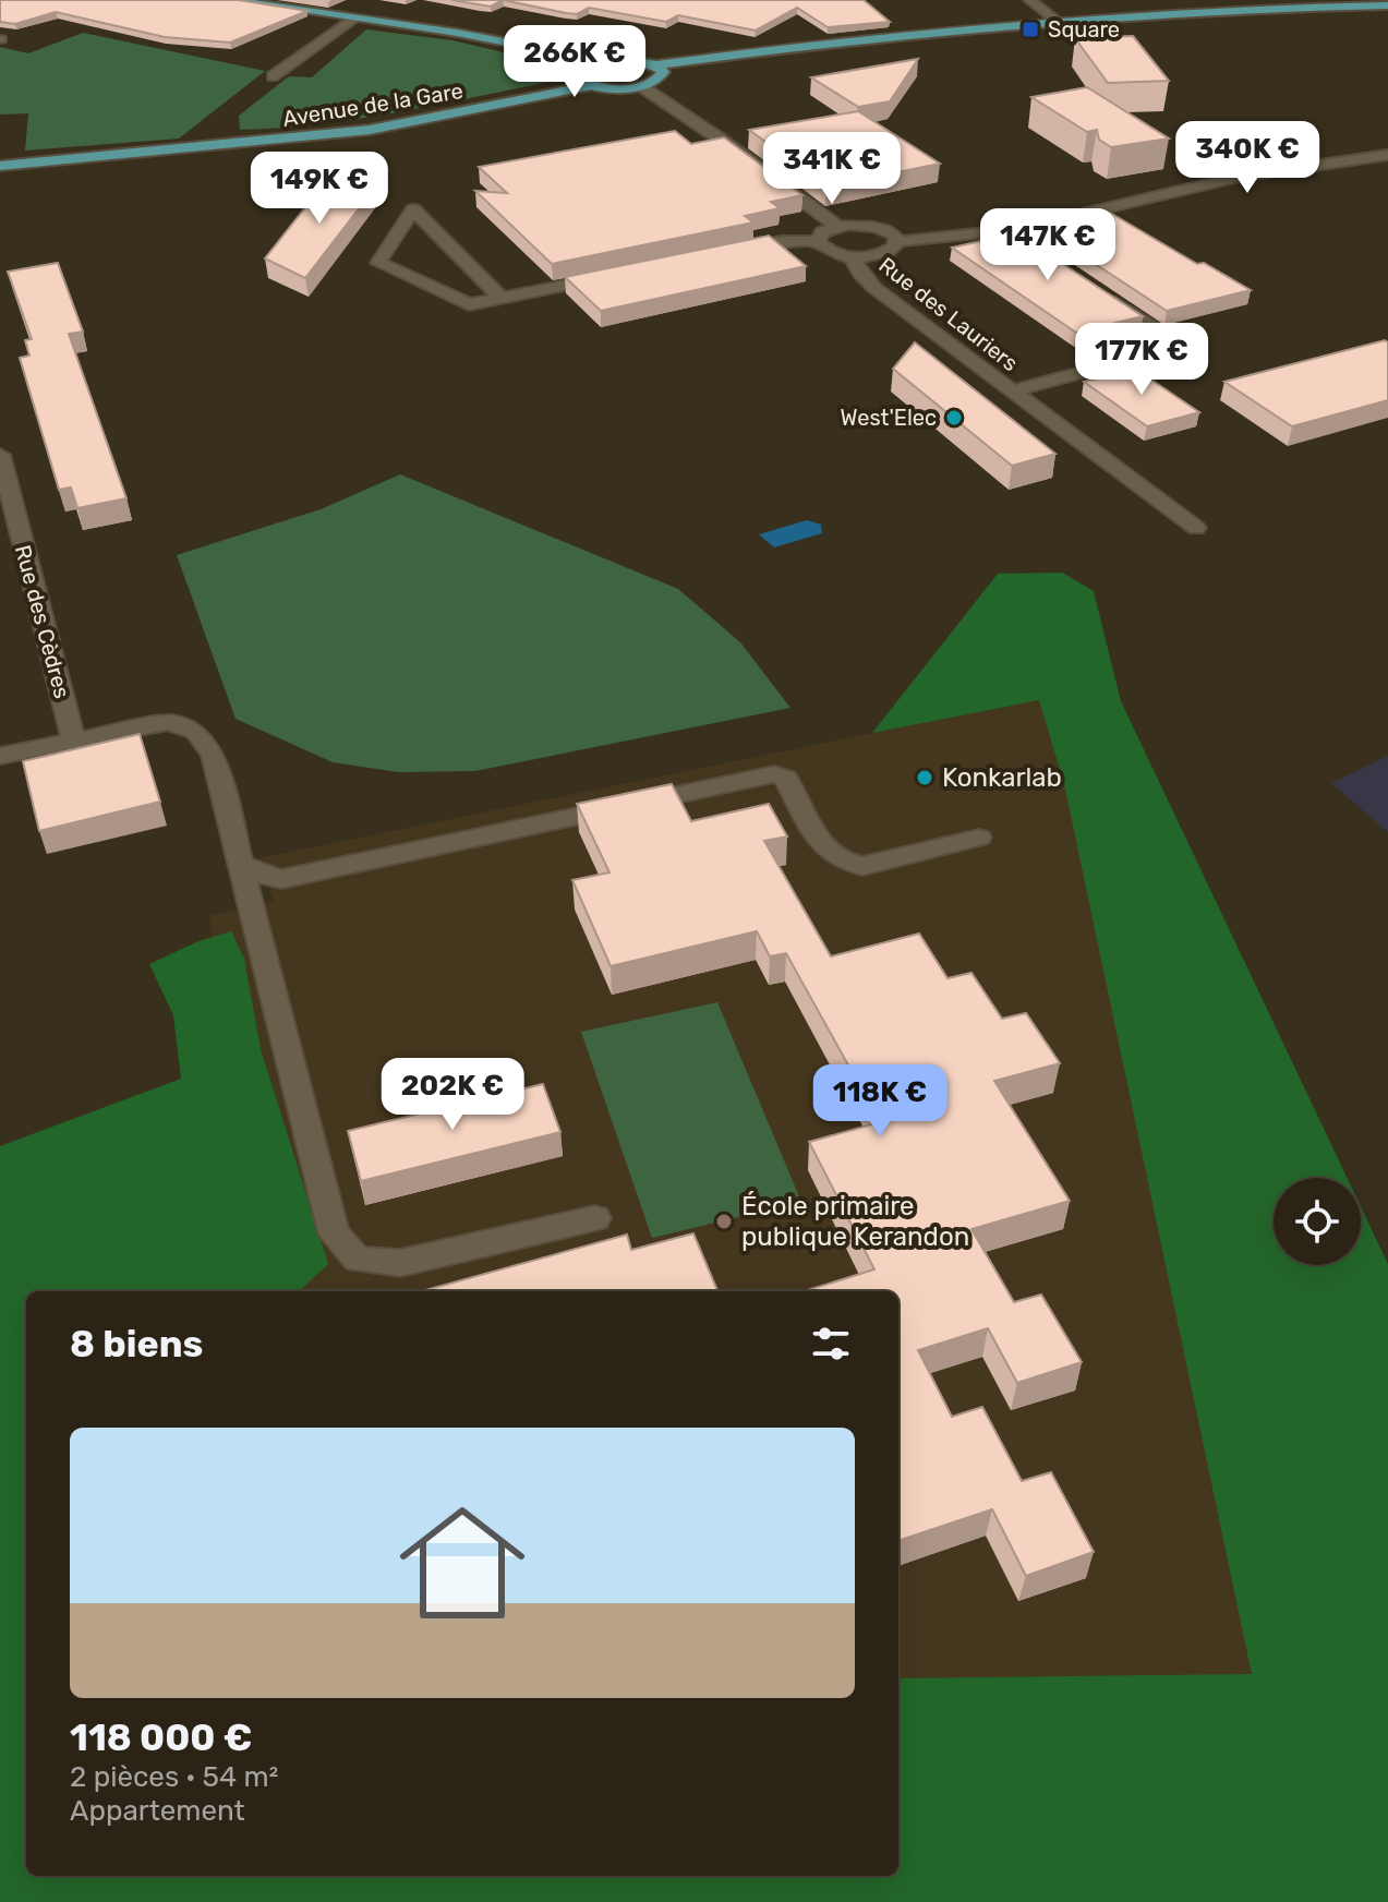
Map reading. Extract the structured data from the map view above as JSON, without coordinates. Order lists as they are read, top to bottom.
{
  "streets": {
    "main road": ["Avenue de la Gare"],
    "street": ["Rue des Lauriers", "Rue des Cèdres"]
  },
  "places": {
    "transit": ["Square"],
    "other": ["West'Elec", "Konkarlab", "École primaire publique Kerandon"]
  },
  "page": {
    "price": [
      "266K €",
      "340K €",
      "341K €",
      "149K €",
      "147K €",
      "177K €",
      "202K €",
      "118K €"
    ],
    "heading": "8 biens",
    "list": [
      {
        "name": "118 000 €",
        "note": "2 pièces · 54 m² · Appartement"
      }
    ]
  }
}
